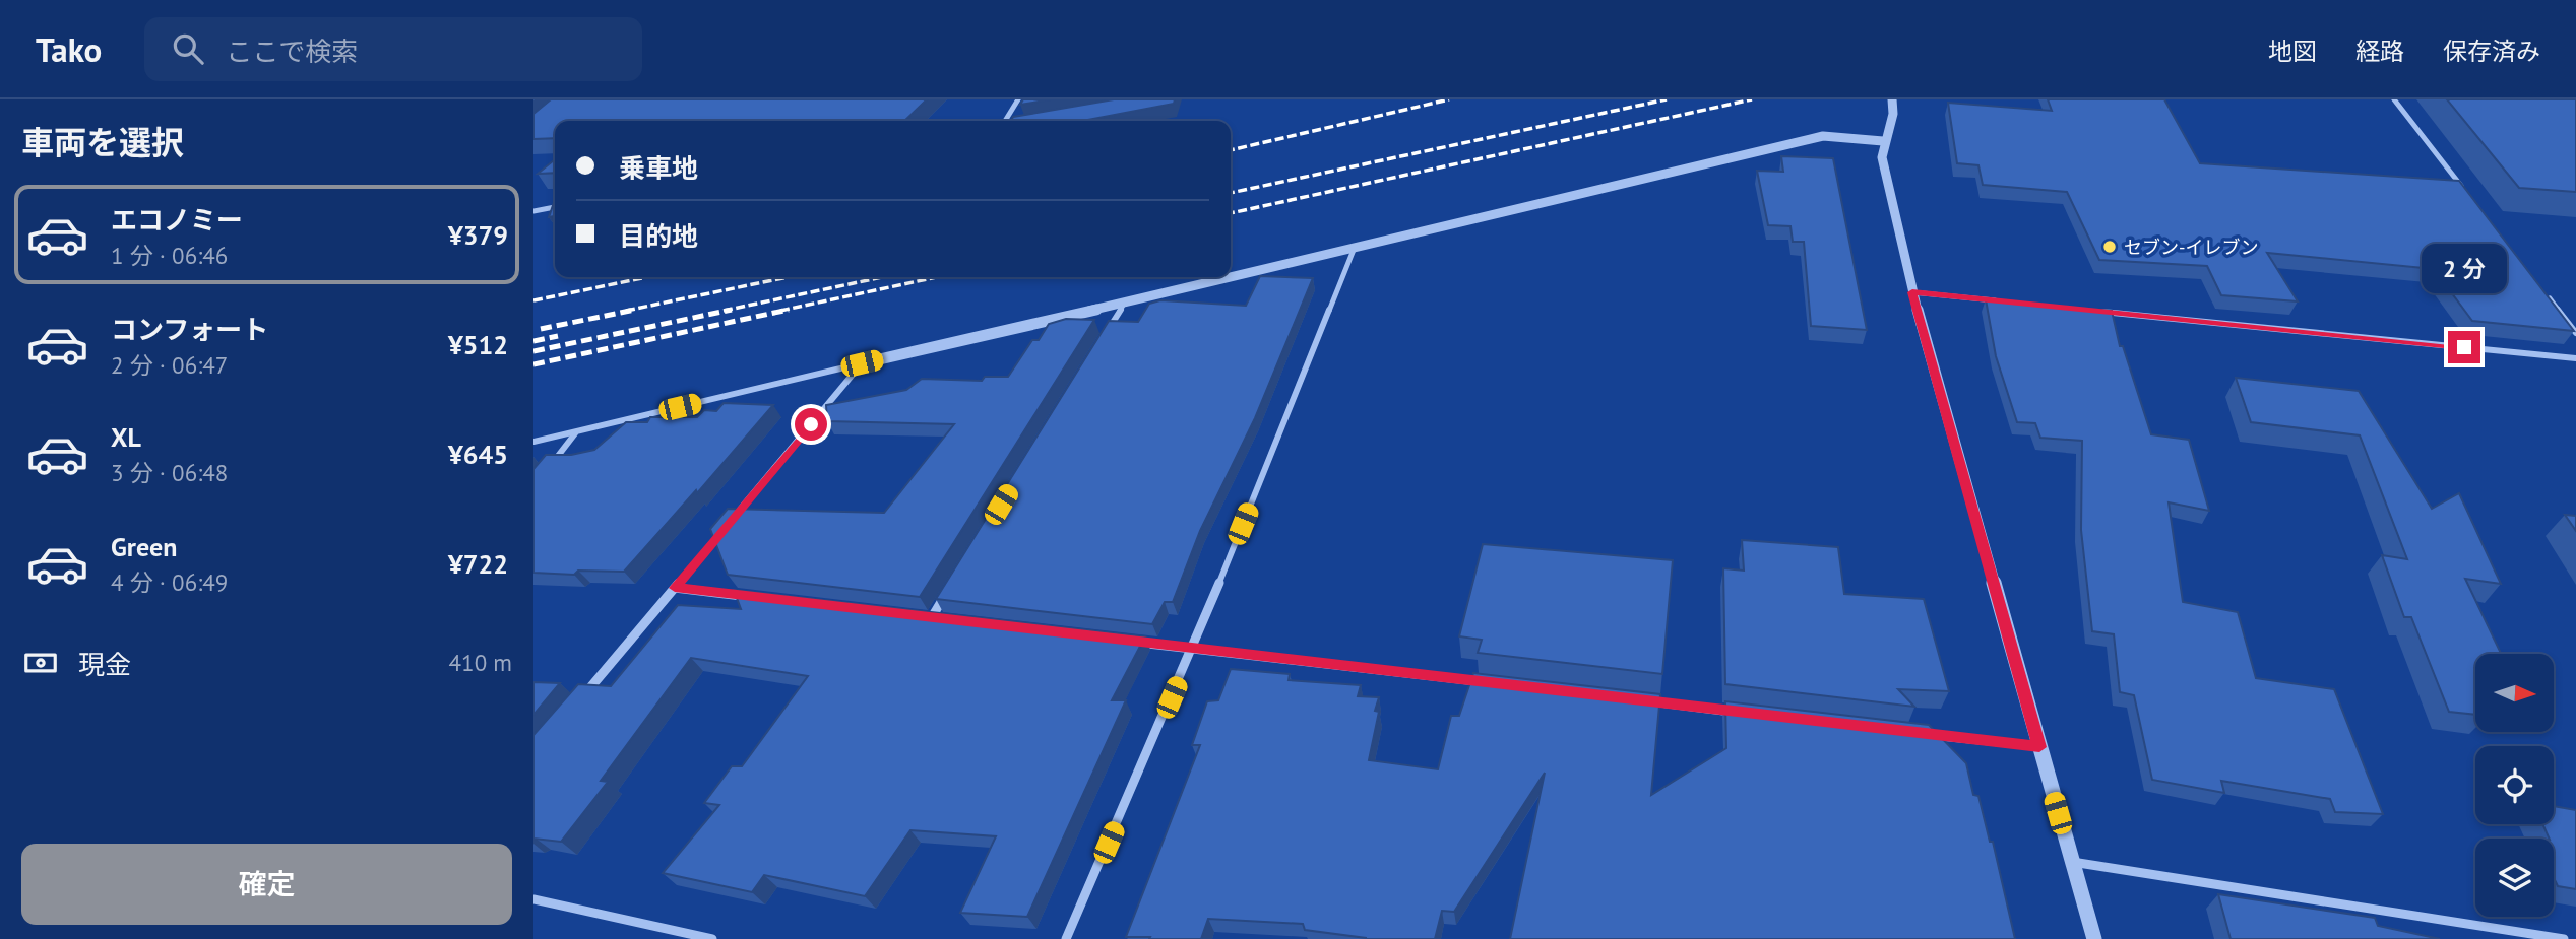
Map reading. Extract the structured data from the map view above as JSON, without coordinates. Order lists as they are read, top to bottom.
{
  "places": ["セブン-イレブン"],
  "north": "right",
  "page": {
    "header": "Tako",
    "search": "ここで検索",
    "nav": ["地図", "経路", "保存済み"],
    "heading": "車両を選択",
    "banner": ["乗車地", "目的地"],
    "list": [
      {
        "name": "エコノミー",
        "note": "1 分 · 06:46",
        "value": "¥379"
      },
      {
        "name": "コンフォート",
        "note": "2 分 · 06:47",
        "value": "¥512"
      },
      {
        "name": "XL",
        "note": "3 分 · 06:48",
        "value": "¥645"
      },
      {
        "name": "Green",
        "note": "4 分 · 06:49",
        "value": "¥722"
      }
    ],
    "bubble": "2 分",
    "pay": ["現金", "410 m"],
    "buttons": "確定"
  }
}
